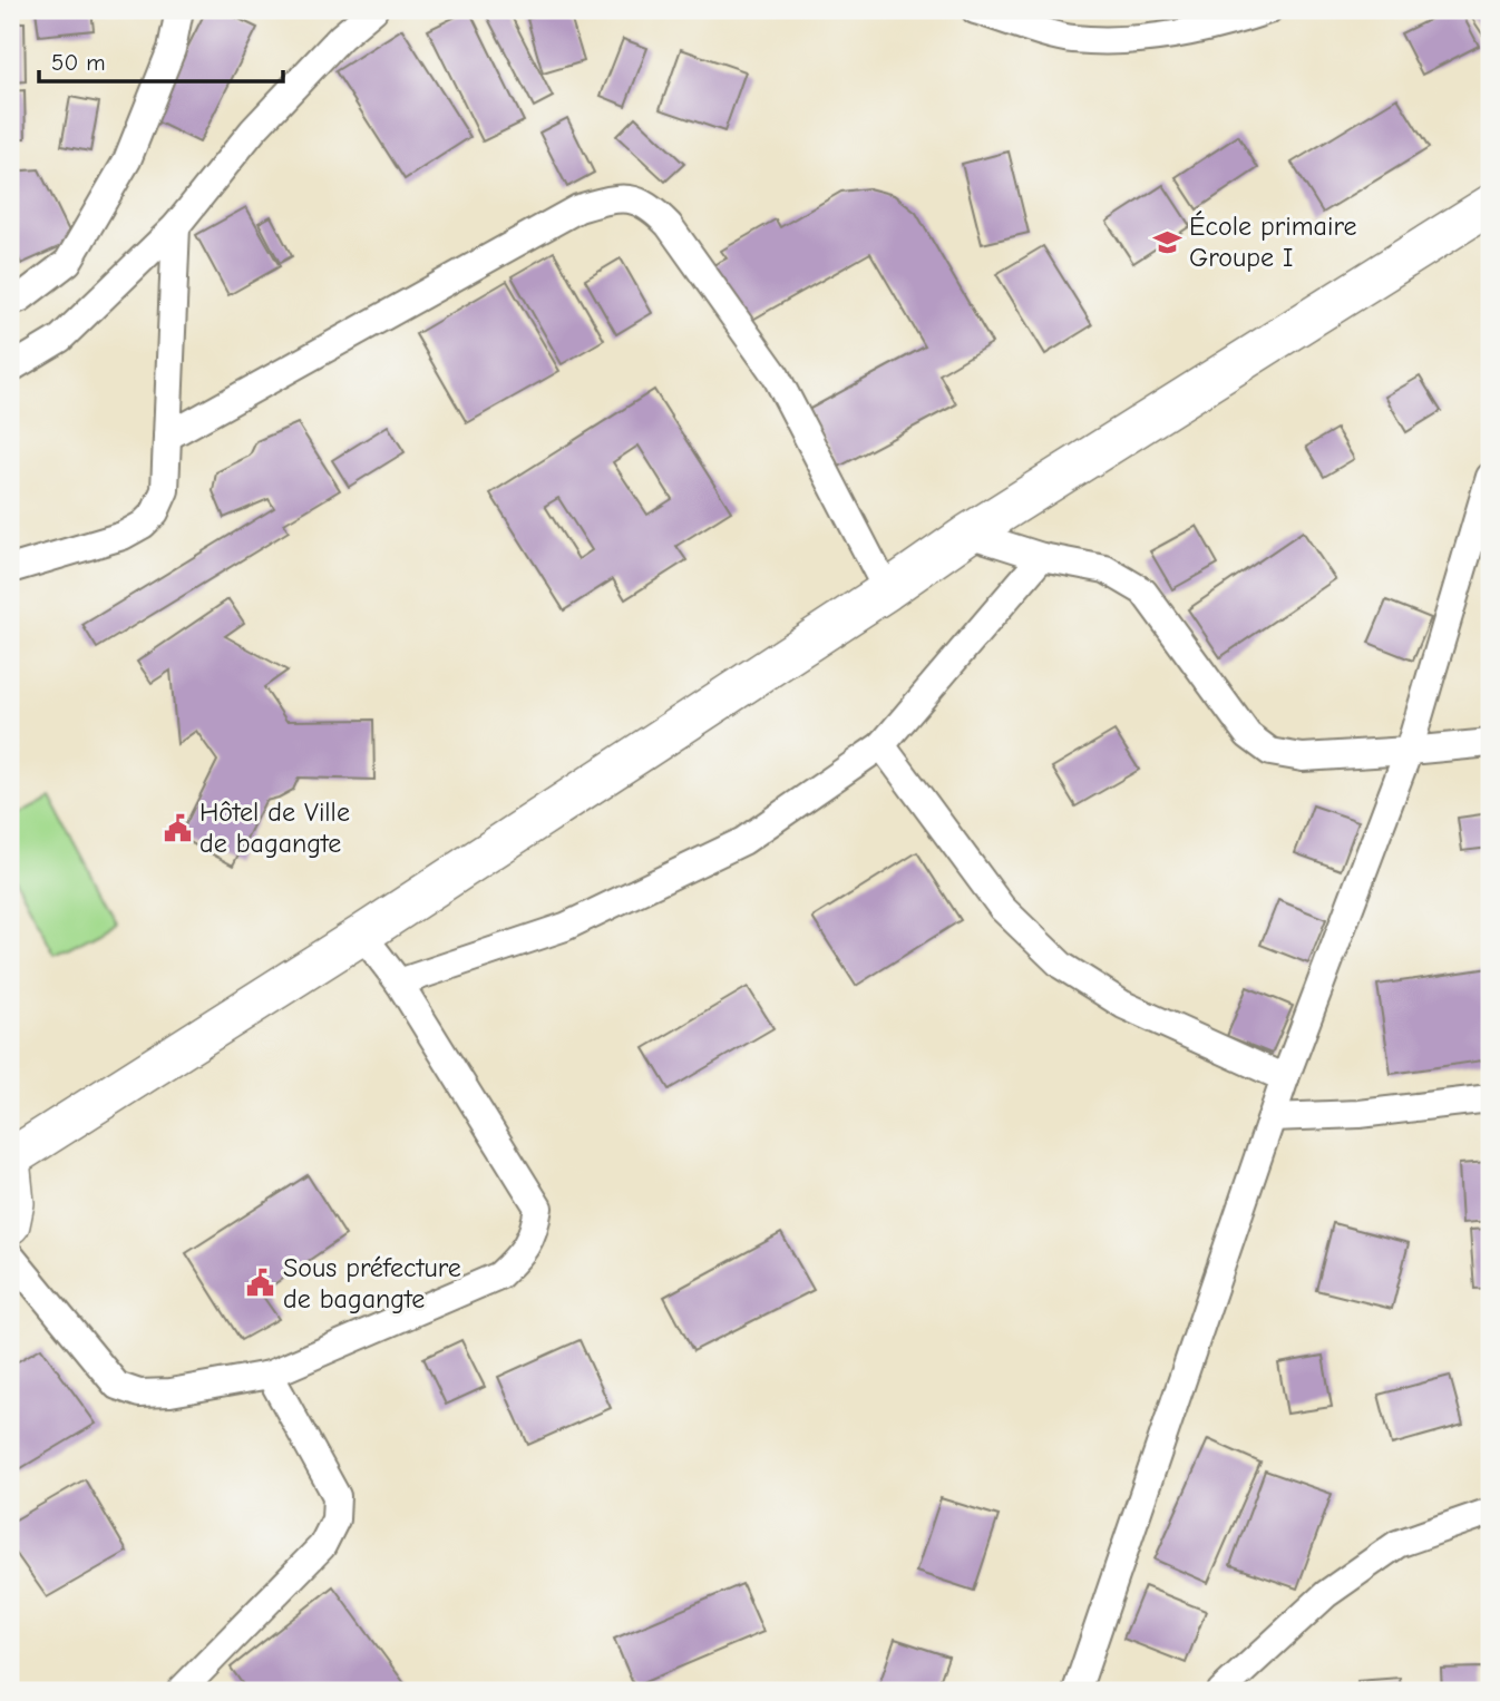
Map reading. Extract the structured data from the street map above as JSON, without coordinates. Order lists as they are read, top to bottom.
{
  "places": {
    "school or university": ["École primaire Groupe I"],
    "public building": ["Hôtel de Ville de bagangte", "Sous préfecture de bagangte"]
  },
  "scale_bar": "50 m"
}
